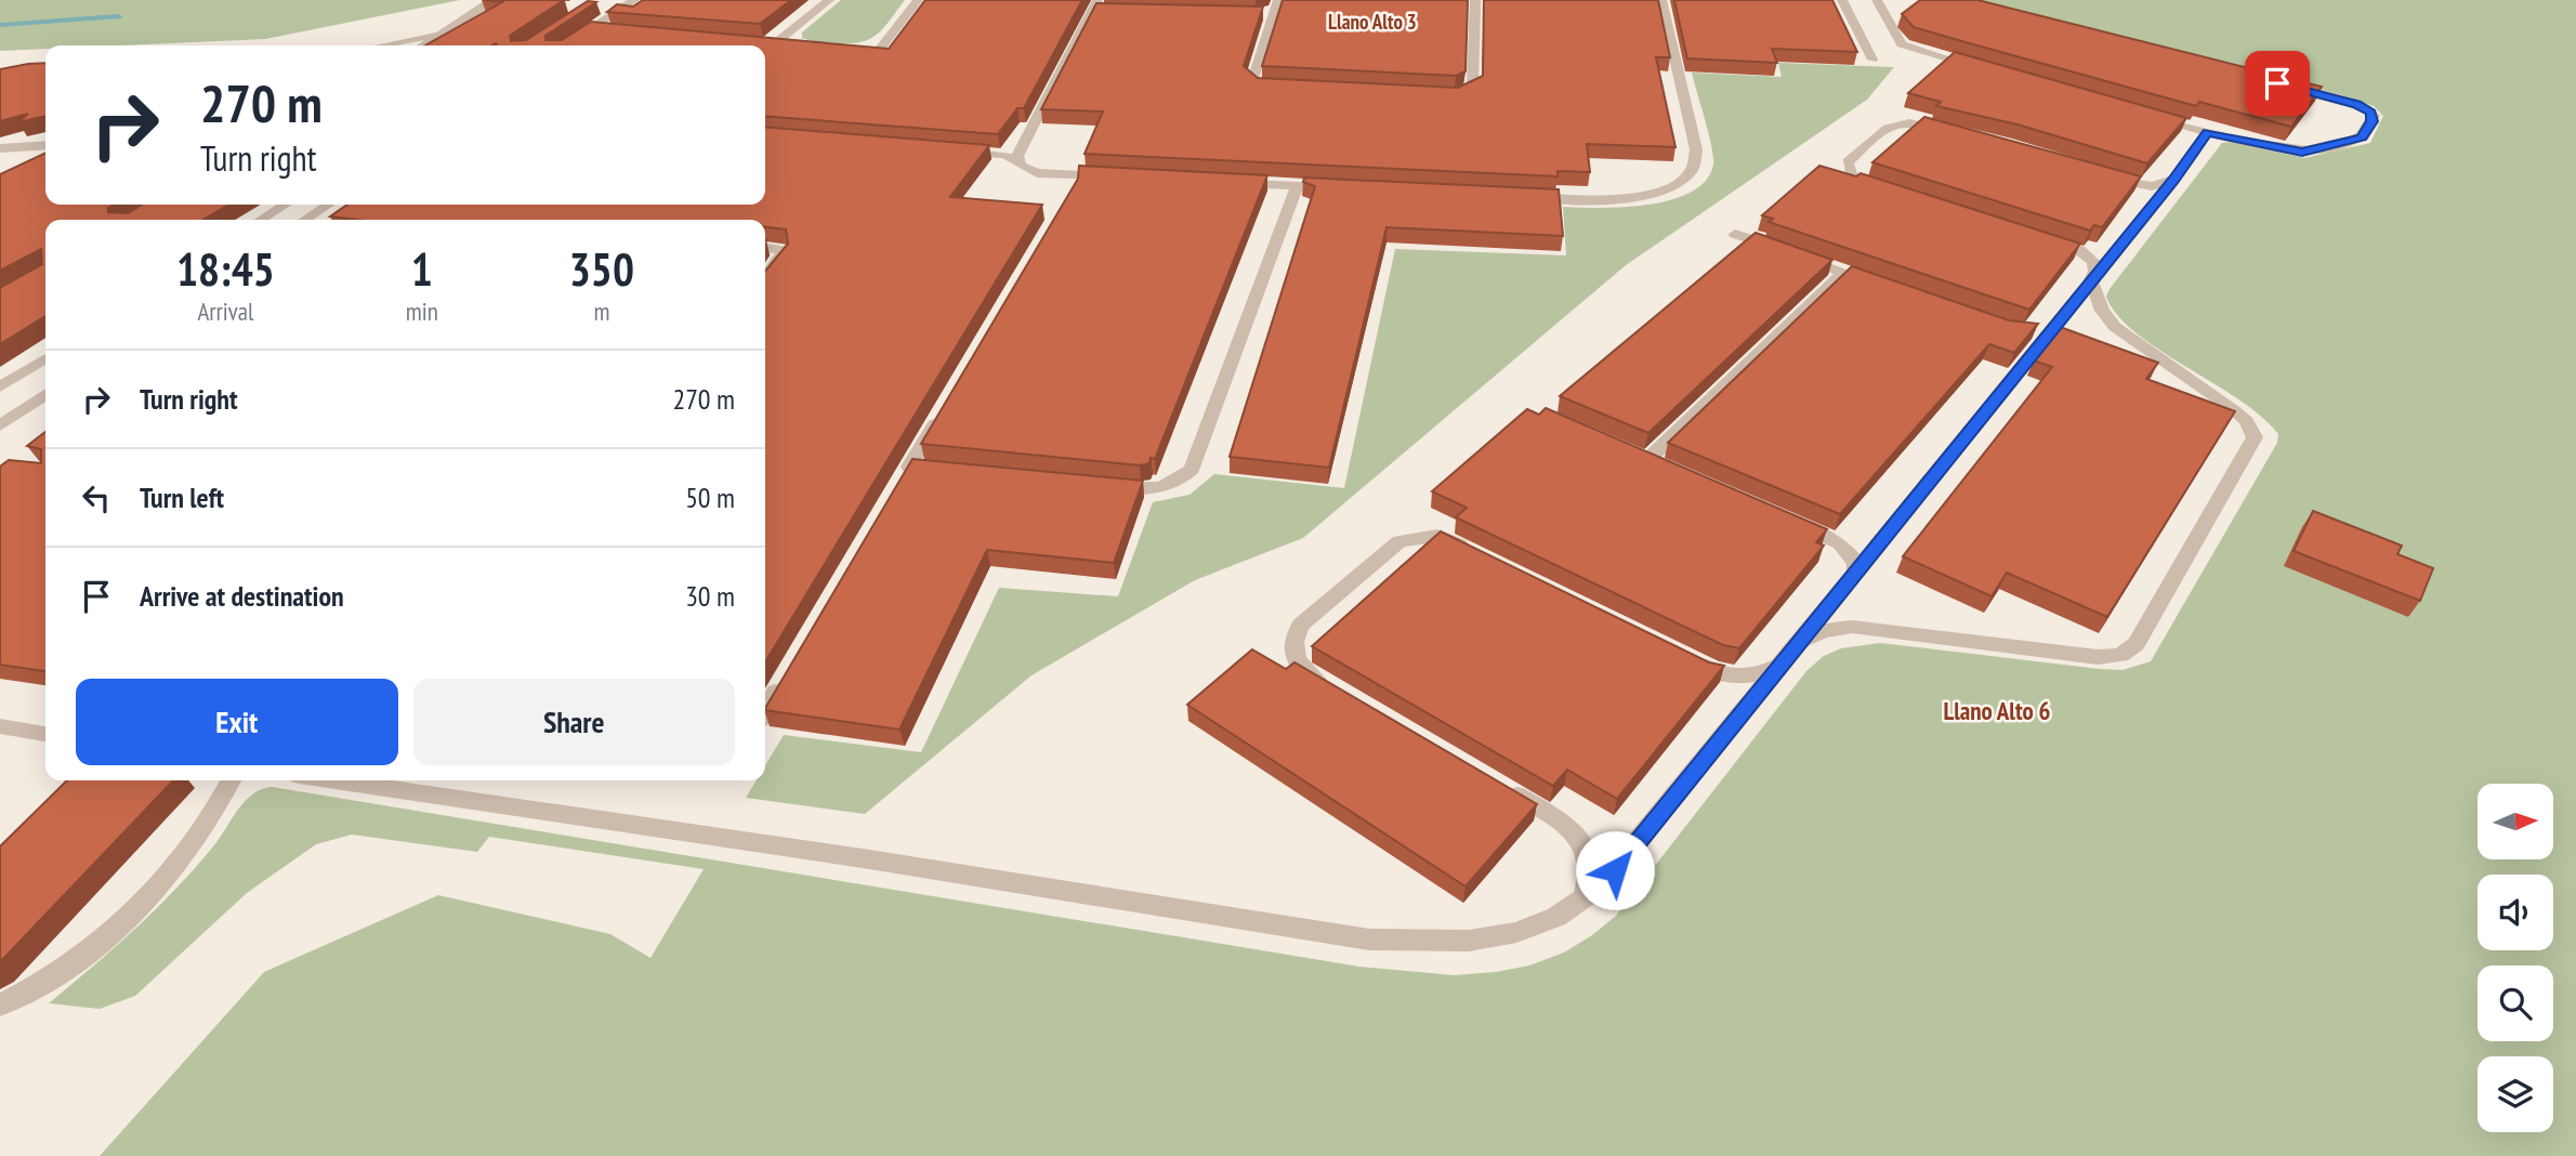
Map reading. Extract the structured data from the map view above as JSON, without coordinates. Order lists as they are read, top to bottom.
{
  "districts": ["Llano Alto 3", "Llano Alto 6"],
  "north": "right",
  "page": {
    "turn": ["270 m", "Turn right"],
    "eta": [
      "18:45",
      "Arrival",
      "1",
      "min",
      "350",
      "m"
    ],
    "list": [
      {
        "name": "Turn right",
        "value": "270 m"
      },
      {
        "name": "Turn left",
        "value": "50 m"
      },
      {
        "name": "Arrive at destination",
        "value": "30 m"
      }
    ],
    "buttons": ["Exit", "Share"]
  }
}
